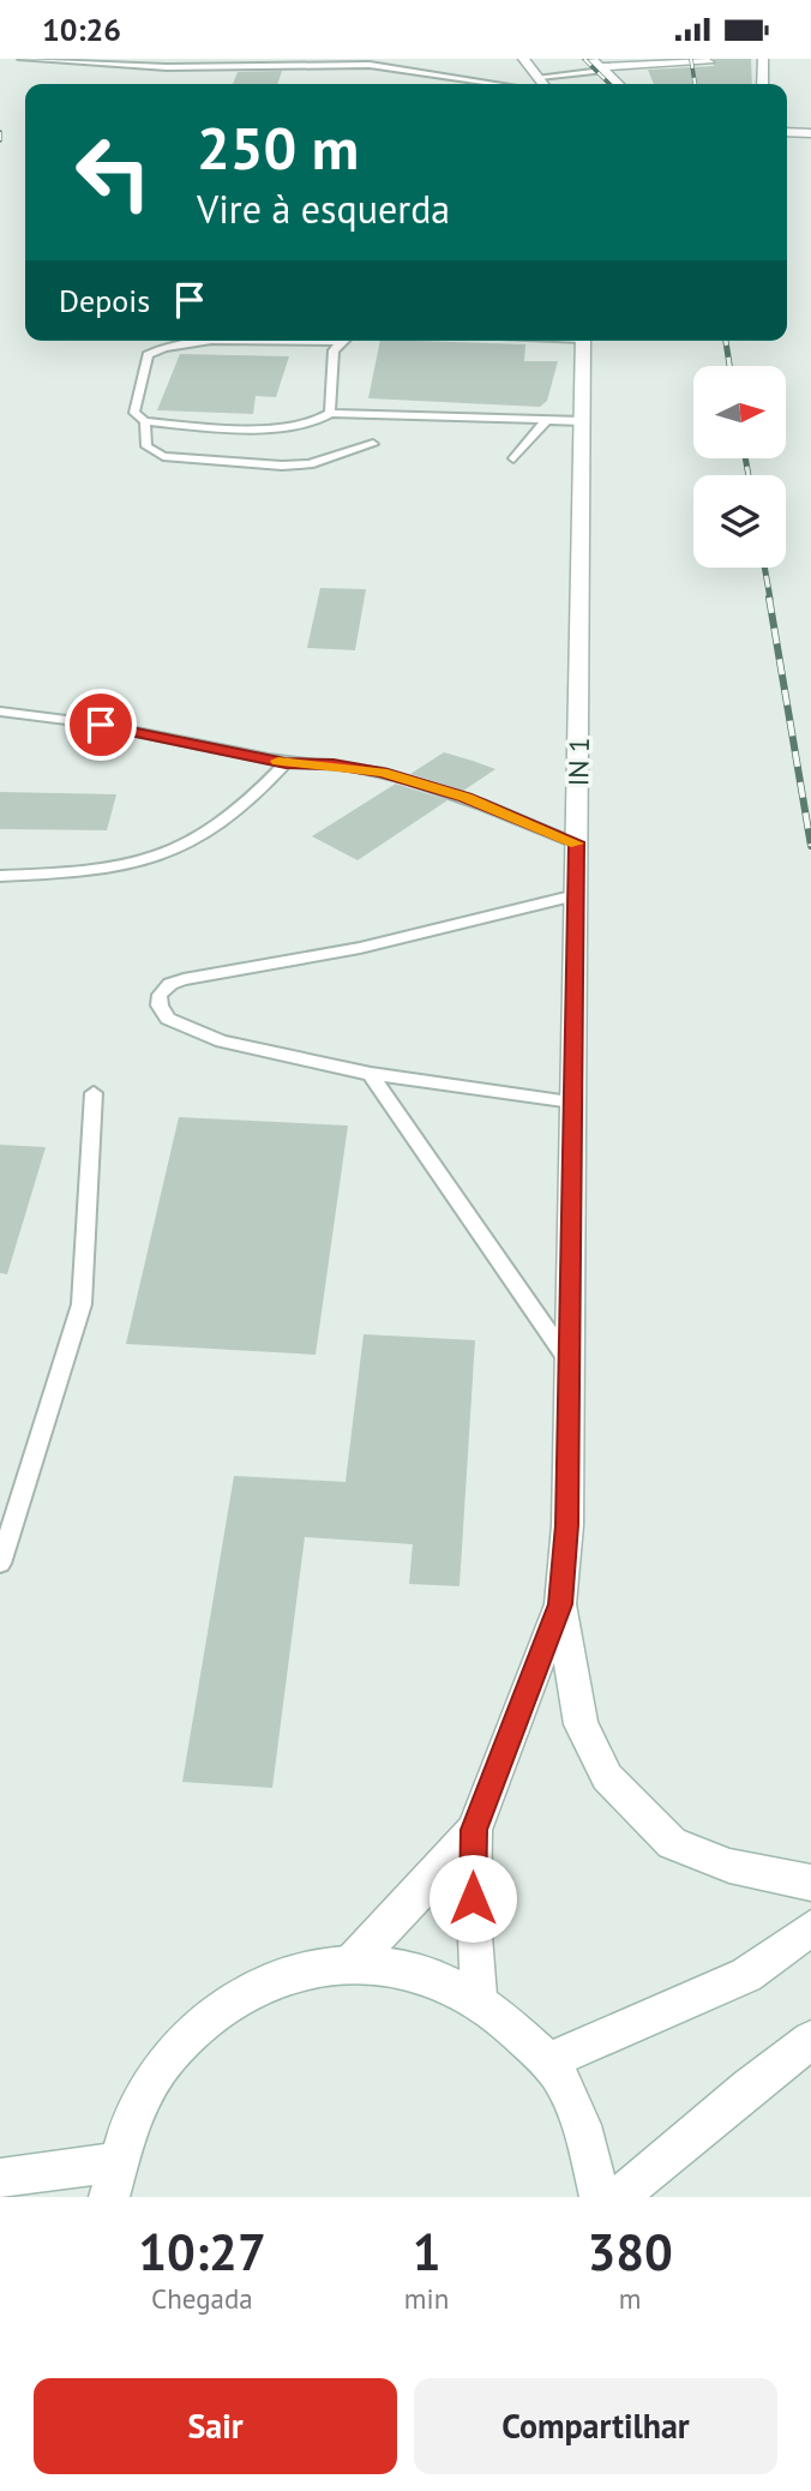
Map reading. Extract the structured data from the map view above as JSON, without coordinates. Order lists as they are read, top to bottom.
{
  "streets": {
    "street": ["IN 1"]
  },
  "north": "right",
  "page": {
    "status": "10:26",
    "turn": ["250 m", "Vire à esquerda"],
    "then": "Depois",
    "eta": [
      "10:27",
      "Chegada",
      "1",
      "min",
      "380",
      "m"
    ],
    "buttons": ["Sair", "Compartilhar"]
  }
}
